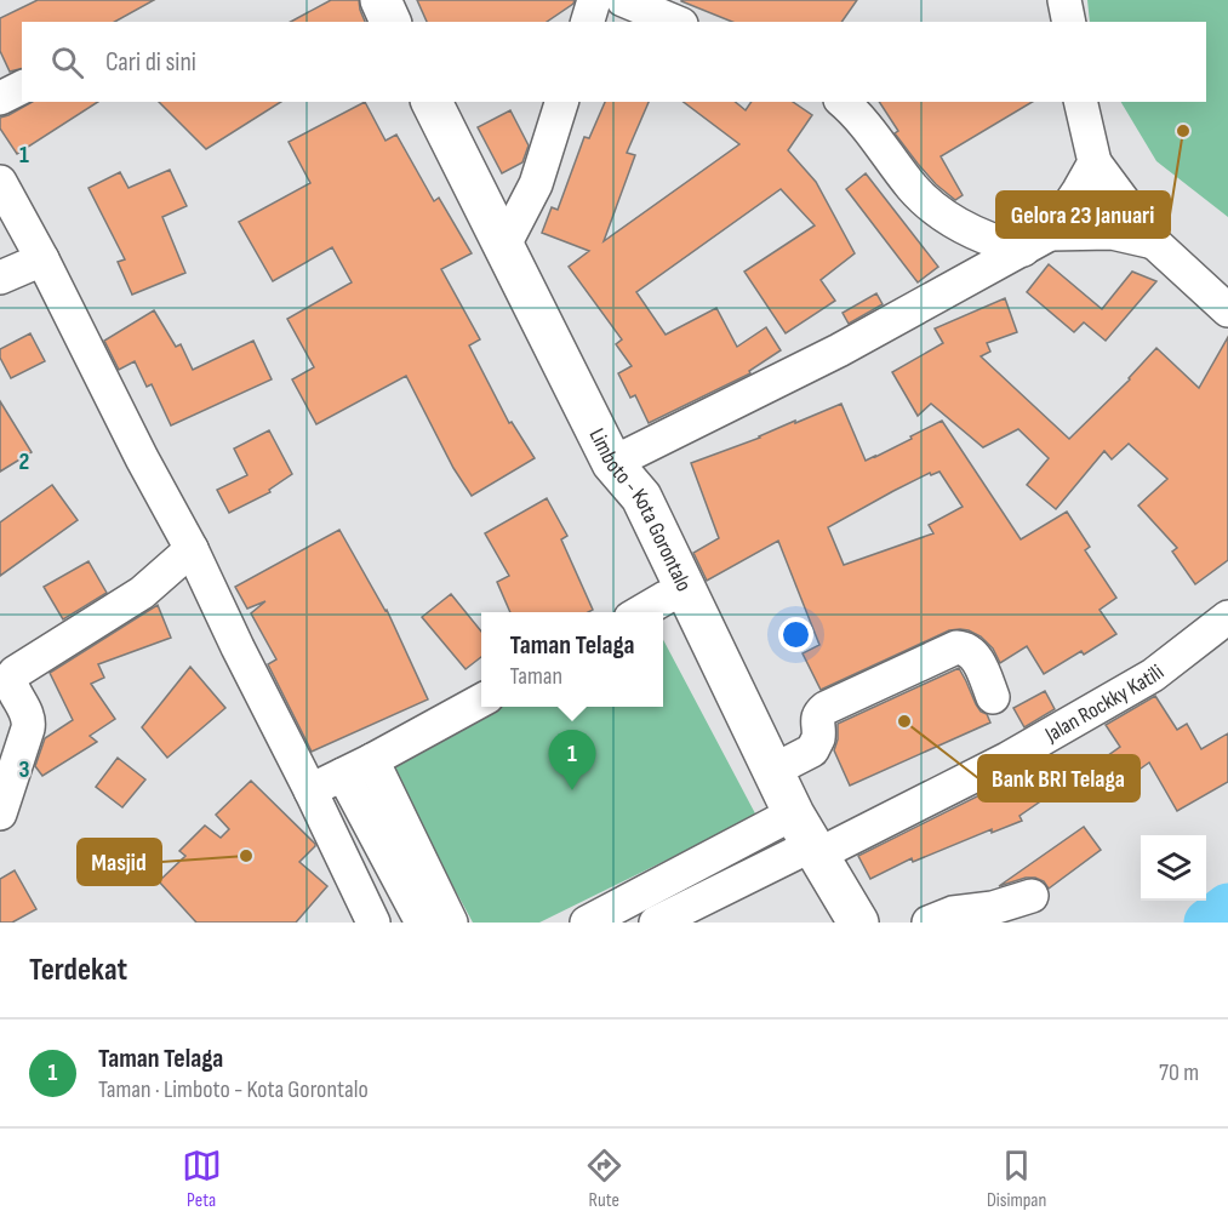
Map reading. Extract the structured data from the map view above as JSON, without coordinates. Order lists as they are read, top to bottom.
{
  "streets": {
    "highway": ["Limboto - Kota Gorontalo"],
    "street": ["Jalan Rockky Katili"]
  },
  "crossings": [
    ["Limboto - Kota Gorontalo", "Jalan Rockky Katili"]
  ],
  "places": ["Gelora 23 Januari", "Bank BRI Telaga", "Masjid"],
  "page": {
    "search": "Cari di sini",
    "popup": ["Taman Telaga", "Taman"],
    "pins": "1",
    "heading": "Terdekat",
    "list": [
      {
        "mark": "1",
        "name": "Taman Telaga",
        "note": "Taman · Limboto - Kota Gorontalo",
        "value": "70 m"
      }
    ],
    "nav": ["Peta", "Rute", "Disimpan"]
  },
  "grid": {
    "rows": ["1", "2", "3"]
  }
}
